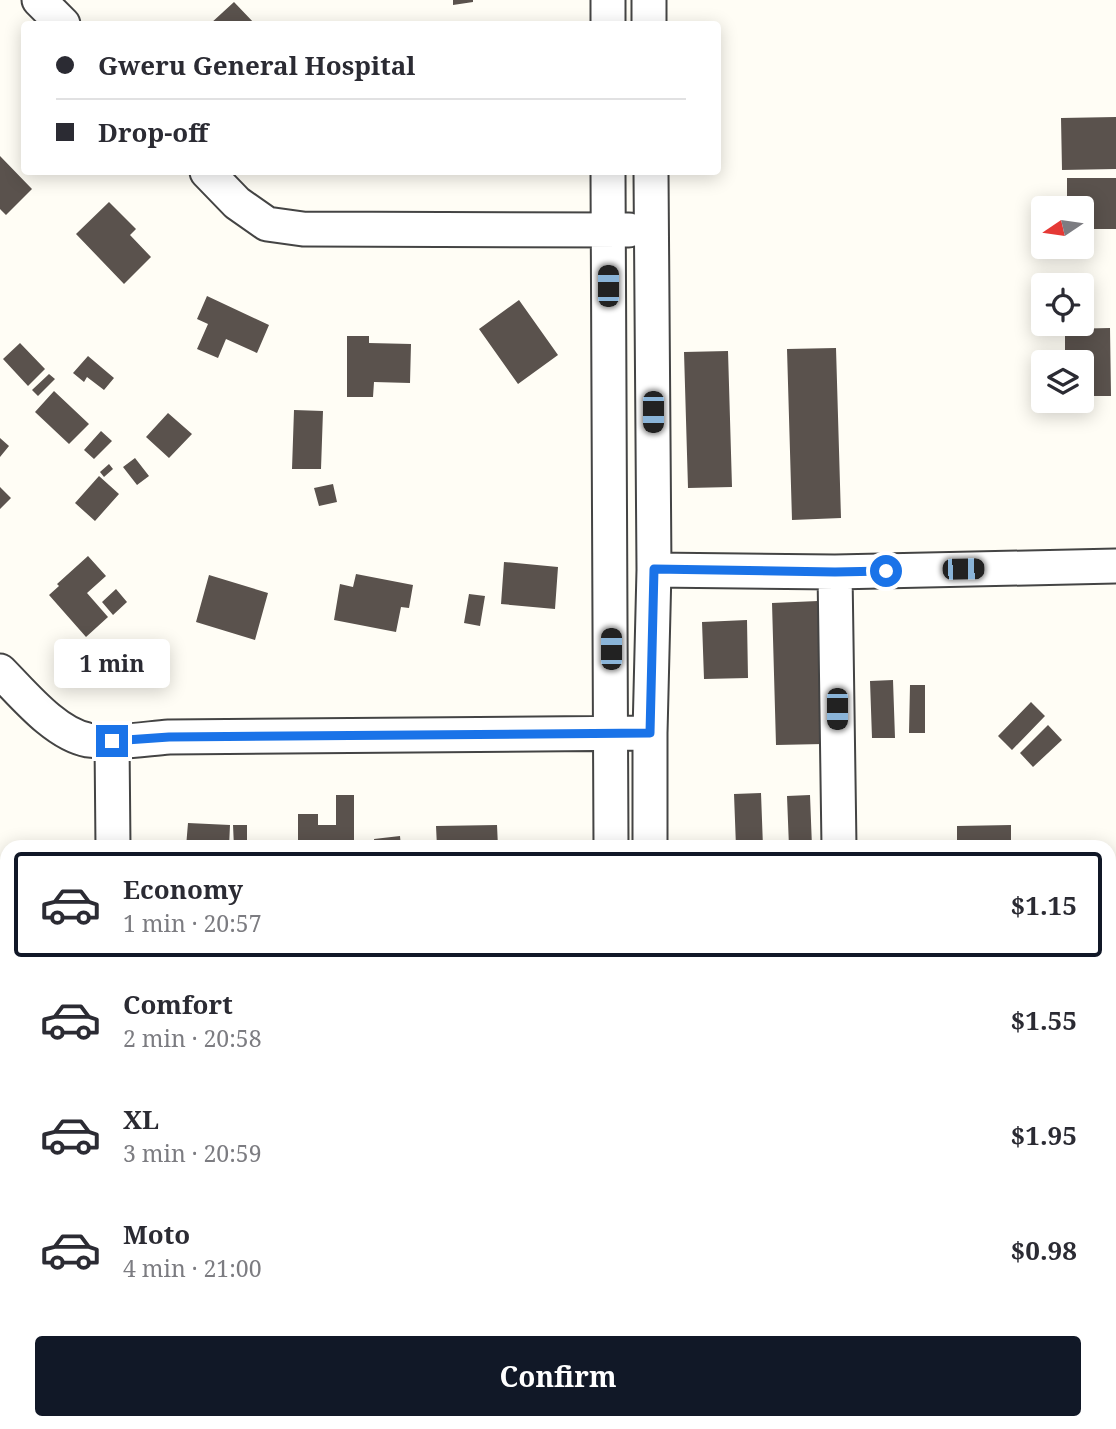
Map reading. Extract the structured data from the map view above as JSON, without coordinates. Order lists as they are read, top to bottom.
{
  "north": "left",
  "page": {
    "banner": ["Gweru General Hospital", "Drop-off"],
    "bubble": "1 min",
    "list": [
      {
        "name": "Economy",
        "note": "1 min · 20:57",
        "value": "$1.15"
      },
      {
        "name": "Comfort",
        "note": "2 min · 20:58",
        "value": "$1.55"
      },
      {
        "name": "XL",
        "note": "3 min · 20:59",
        "value": "$1.95"
      },
      {
        "name": "Moto",
        "note": "4 min · 21:00",
        "value": "$0.98"
      }
    ],
    "buttons": "Confirm"
  }
}
